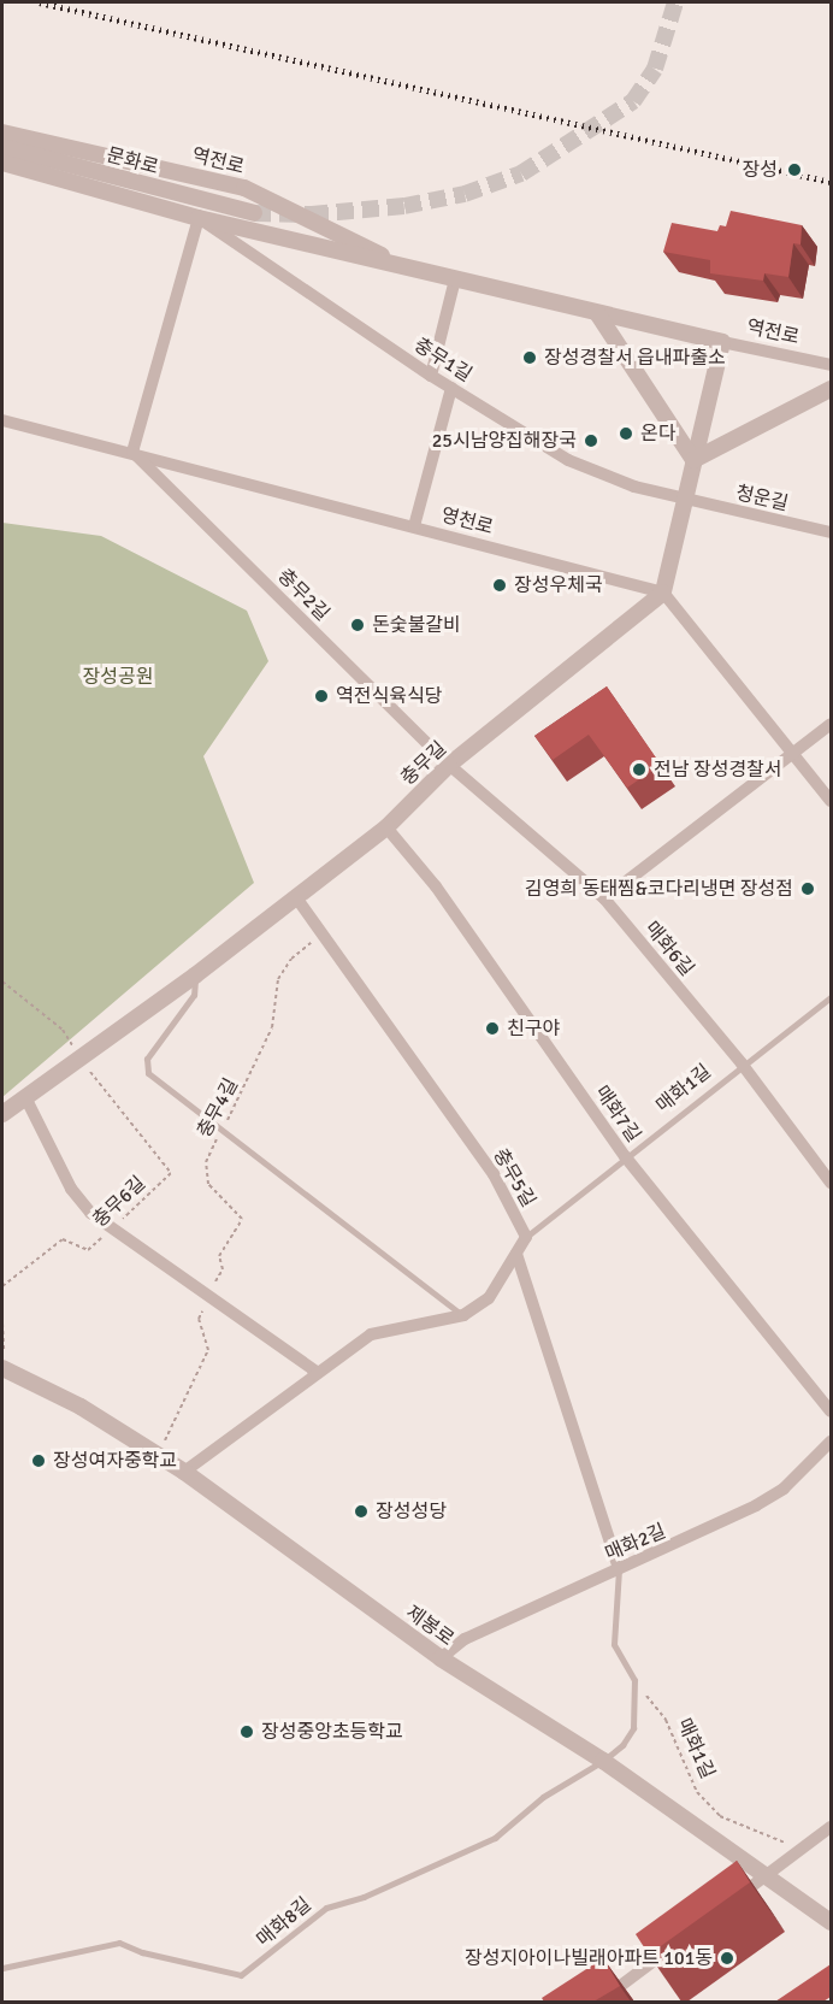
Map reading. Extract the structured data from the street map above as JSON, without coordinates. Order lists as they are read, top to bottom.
{
  "streets": {
    "street": [
      "문화로",
      "역전로",
      "충무1길",
      "청운길",
      "영천로",
      "충무2길",
      "충무길",
      "매화6길",
      "매화7길",
      "충무5길",
      "매화2길",
      "제봉로"
    ],
    "lane": ["매화1길", "매화8길"],
    "path": ["충무4길", "충무6길"]
  },
  "crossings": [
    ["역전로", "충무1길"],
    ["충무1길", "청운길"],
    ["영천로", "충무2길"],
    ["영천로", "충무길"],
    ["충무2길", "충무길"],
    ["충무2길", "매화6길"],
    ["충무길", "매화6길"],
    ["충무길", "매화7길"],
    ["충무길", "충무5길"],
    ["충무길", "충무6길"],
    ["매화6길", "매화1길"],
    ["매화1길", "매화7길"],
    ["매화1길", "충무5길"],
    ["충무4길", "충무5길"],
    ["충무4길", "제봉로"],
    ["충무5길", "제봉로"],
    ["매화2길", "제봉로"],
    ["제봉로", "매화8길"]
  ],
  "parks": ["장성공원"],
  "places": [
    "장성",
    "장성경찰서 읍내파출소",
    "온다",
    "25시남양집해장국",
    "장성우체국",
    "돈숯불갈비",
    "역전식육식당",
    "전남 장성경찰서",
    "김영희 동태찜&코다리냉면 장성점",
    "친구야",
    "장성여자중학교",
    "장성성당",
    "장성중앙초등학교",
    "장성지아이나빌래아파트 101동"
  ]
}
